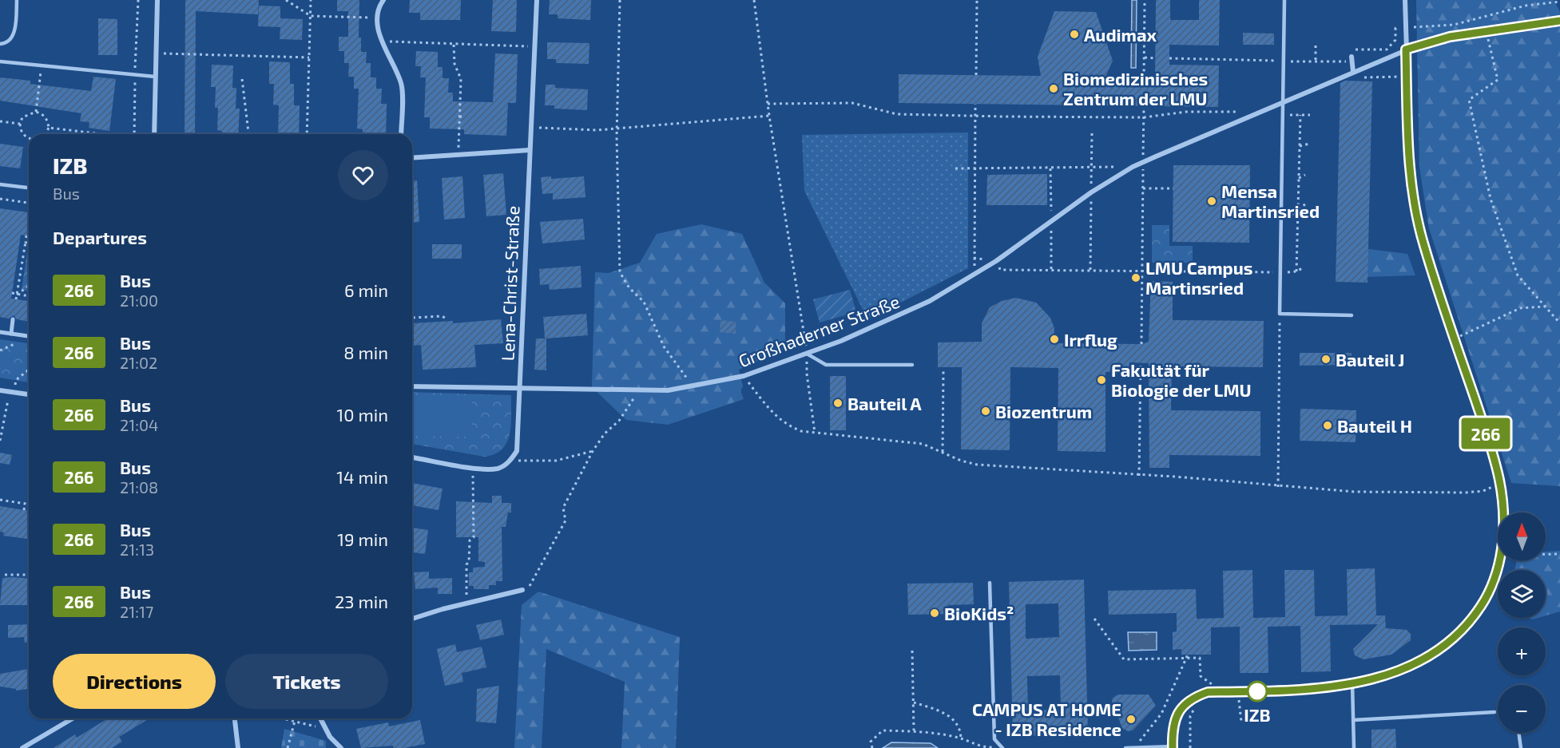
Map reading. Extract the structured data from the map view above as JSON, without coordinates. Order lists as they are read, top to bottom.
{
  "streets": {
    "street": ["Lena-Christ-Straße", "Großhaderner Straße"]
  },
  "crossings": [
    ["Lena-Christ-Straße", "Großhaderner Straße"]
  ],
  "places": [
    "Audimax",
    "Biomedizinisches Zentrum der LMU",
    "Mensa Martinsried",
    "LMU Campus Martinsried",
    "Irrflug",
    "Bauteil J",
    "Fakultät für Biologie der LMU",
    "Bauteil A",
    "Biozentrum",
    "Bauteil H",
    "BioKids²",
    "IZB",
    "CAMPUS AT HOME - IZB Residence"
  ],
  "lines": ["bus line 266"],
  "north": "top",
  "page": {
    "on_map": "266",
    "heading": [
      ["IZB", "Bus"],
      "Departures"
    ],
    "list": [
      {
        "mark": "266",
        "name": "Bus",
        "note": "21:00",
        "value": "6 min"
      },
      {
        "mark": "266",
        "name": "Bus",
        "note": "21:02",
        "value": "8 min"
      },
      {
        "mark": "266",
        "name": "Bus",
        "note": "21:04",
        "value": "10 min"
      },
      {
        "mark": "266",
        "name": "Bus",
        "note": "21:08",
        "value": "14 min"
      },
      {
        "mark": "266",
        "name": "Bus",
        "note": "21:13",
        "value": "19 min"
      },
      {
        "mark": "266",
        "name": "Bus",
        "note": "21:17",
        "value": "23 min"
      }
    ],
    "map_buttons": ["+", "−"],
    "buttons": ["Directions", "Tickets"]
  }
}
